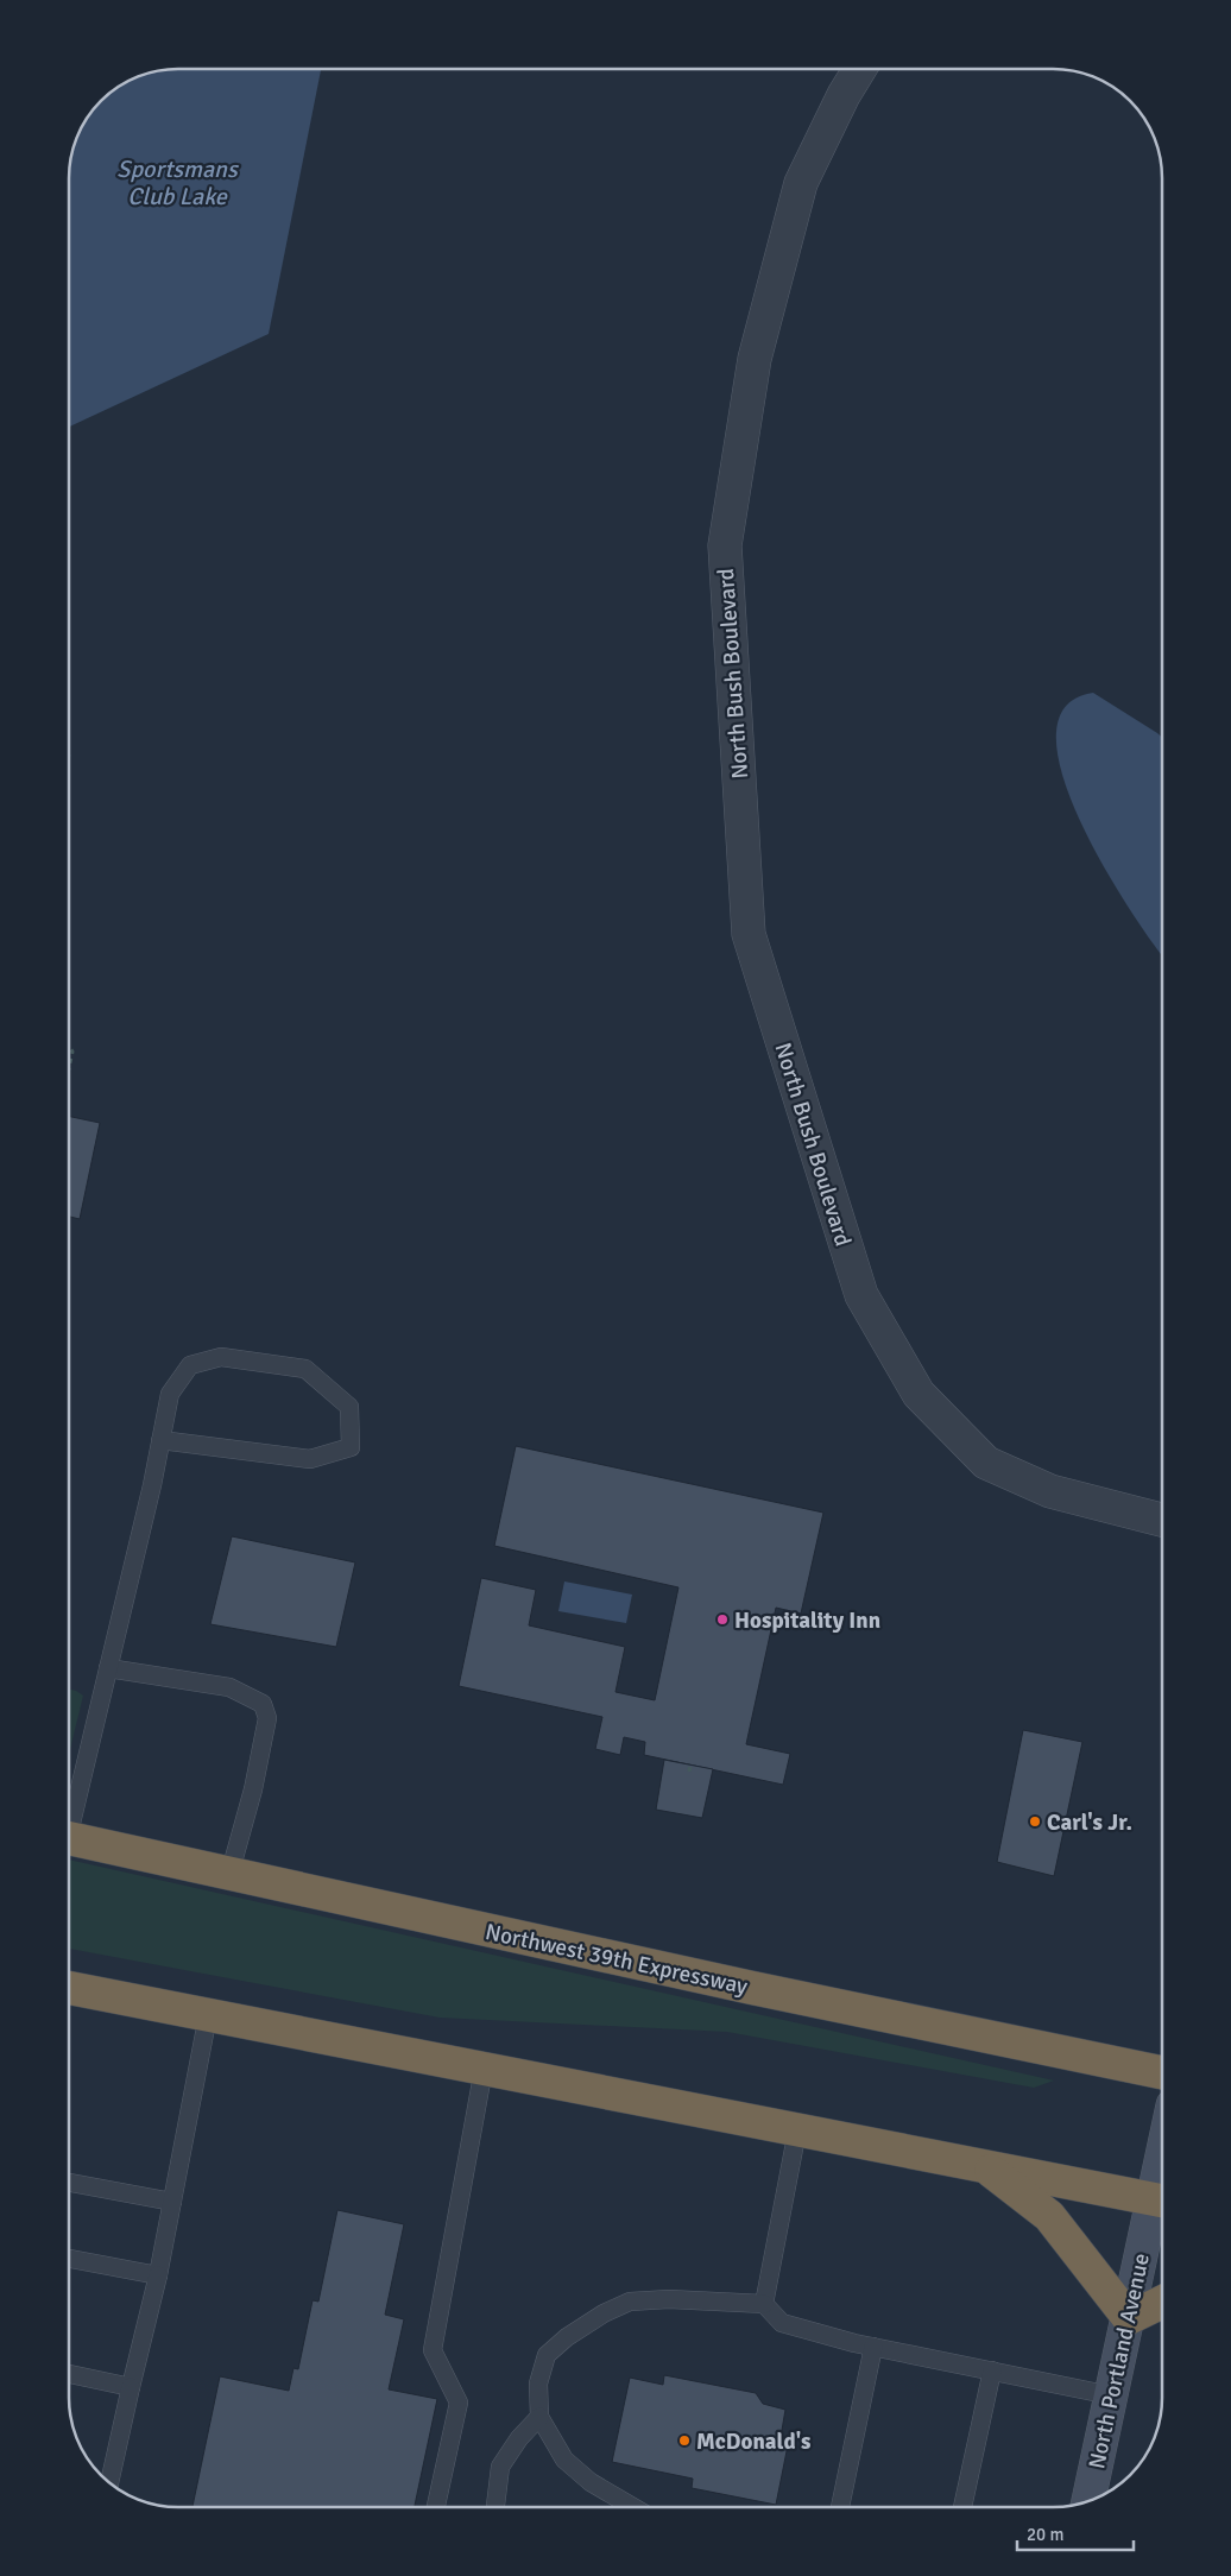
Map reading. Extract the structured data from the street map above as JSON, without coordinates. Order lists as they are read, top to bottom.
{
  "streets": {
    "highway": ["Northwest 39th Expressway"],
    "main road": ["North Portland Avenue"],
    "street": ["North Bush Boulevard"]
  },
  "water": ["Sportsmans Club Lake"],
  "places": ["Hospitality Inn", "Carl's Jr.", "McDonald's"],
  "scale_bar": "20 m"
}
